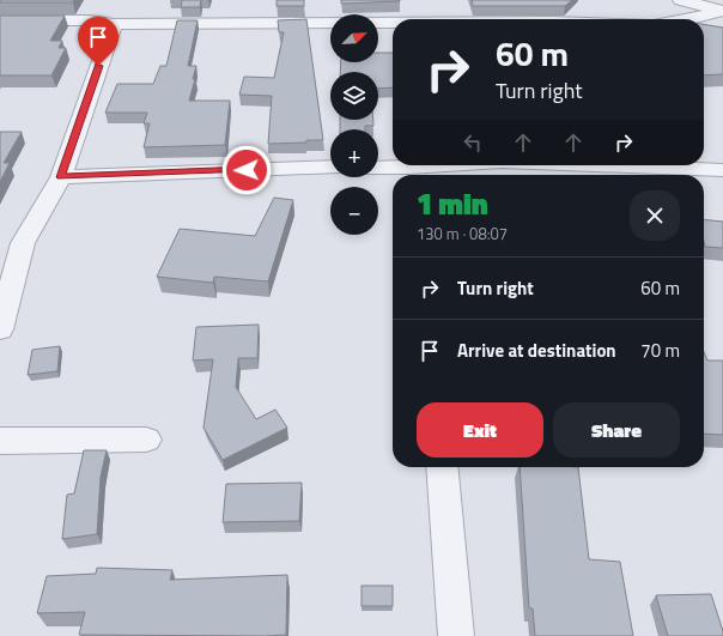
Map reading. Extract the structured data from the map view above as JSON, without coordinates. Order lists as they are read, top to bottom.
{
  "north": "top right",
  "page": {
    "map_buttons": ["+", "−"],
    "turn": ["60 m", "Turn right"],
    "heading": ["1 min", "130 m · 08:07"],
    "list": [
      {
        "name": "Turn right",
        "value": "60 m"
      },
      {
        "name": "Arrive at destination",
        "value": "70 m"
      }
    ],
    "buttons": ["Exit", "Share"]
  }
}
